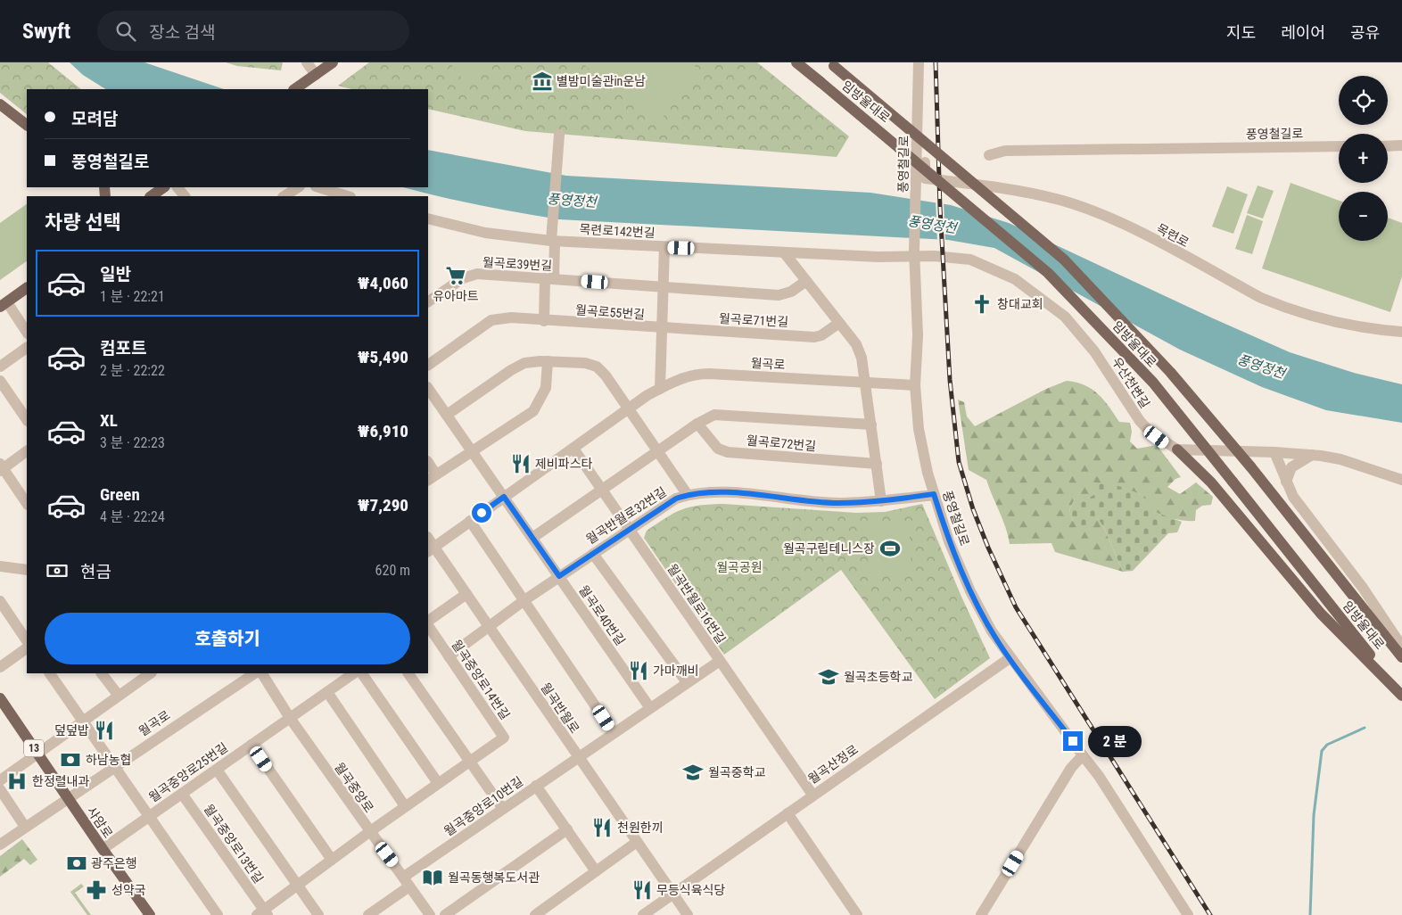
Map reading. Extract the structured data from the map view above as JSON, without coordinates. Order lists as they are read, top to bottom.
{
  "streets": {
    "main road": ["임방울대로", "13", "사암로"],
    "street": [
      "풍영철길로",
      "목련로142번길",
      "목련로",
      "월곡로39번길",
      "월곡로55번길",
      "월곡로71번길",
      "월곡로",
      "우산천변길",
      "월곡로72번길",
      "월곡반월로32번길",
      "월곡반월로16번길",
      "월곡로40번길",
      "월곡중앙로14번길",
      "월곡반월로",
      "월곡산정로",
      "월곡중앙로25번길",
      "월곡중앙로",
      "월곡중앙로10번길",
      "월곡중앙로13번길"
    ]
  },
  "crossings": [
    ["풍영철길로", "목련로142번길"],
    ["풍영철길로", "목련로"],
    ["풍영철길로", "월곡로"],
    ["풍영철길로", "우산천변길"],
    ["풍영철길로", "월곡반월로32번길"],
    ["풍영철길로", "월곡산정로"],
    ["목련로142번길", "월곡로55번길"],
    ["목련로142번길", "우산천변길"],
    ["월곡로55번길", "월곡로71번길"],
    ["월곡로55번길", "월곡로"],
    ["월곡로", "월곡반월로16번길"],
    ["월곡로", "월곡로40번길"],
    ["월곡로", "월곡반월로"],
    ["월곡로", "사암로"],
    ["월곡반월로32번길", "월곡반월로16번길"],
    ["월곡반월로32번길", "월곡로40번길"],
    ["월곡반월로32번길", "월곡중앙로14번길"],
    ["월곡반월로32번길", "월곡반월로"],
    ["월곡반월로16번길", "월곡로40번길"],
    ["월곡반월로16번길", "월곡반월로"],
    ["월곡반월로16번길", "월곡중앙로10번길"],
    ["월곡중앙로14번길", "월곡중앙로"],
    ["월곡중앙로14번길", "월곡중앙로13번길"],
    ["월곡반월로", "월곡산정로"],
    ["월곡반월로", "월곡중앙로10번길"],
    ["월곡중앙로25번길", "월곡중앙로"],
    ["월곡중앙로25번길", "사암로"],
    ["월곡중앙로25번길", "월곡중앙로13번길"],
    ["월곡중앙로", "월곡중앙로10번길"],
    ["월곡중앙로", "월곡중앙로13번길"]
  ],
  "water": ["풍영정천"],
  "parks": ["월곡공원"],
  "places": {
    "museum": ["별밤미술관in운남"],
    "supermarket": ["유아마트"],
    "church": ["창대교회"],
    "restaurant": [
      "제비파스타",
      "가마깨비",
      "덮덮밥",
      "천원한끼",
      "무등식육식당"
    ],
    "sports": ["월곡구립테니스장"],
    "school or university": ["월곡초등학교", "월곡중학교"],
    "bank": ["하남농협", "광주은행"],
    "hospital": ["한정렬내과"],
    "library": ["월곡동행복도서관"],
    "pharmacy": ["성약국"]
  },
  "page": {
    "header": "Swyft",
    "search": "장소 검색",
    "nav": ["지도", "레이어", "공유"],
    "map_buttons": ["+", "−"],
    "banner": ["모려담", "풍영철길로"],
    "heading": "차량 선택",
    "list": [
      {
        "name": "일반",
        "note": "1 분 · 22:21",
        "value": "₩4,060"
      },
      {
        "name": "컴포트",
        "note": "2 분 · 22:22",
        "value": "₩5,490"
      },
      {
        "name": "XL",
        "note": "3 분 · 22:23",
        "value": "₩6,910"
      },
      {
        "name": "Green",
        "note": "4 분 · 22:24",
        "value": "₩7,290"
      }
    ],
    "pay": ["현금", "620 m"],
    "buttons": "호출하기",
    "bubble": "2 분"
  }
}
